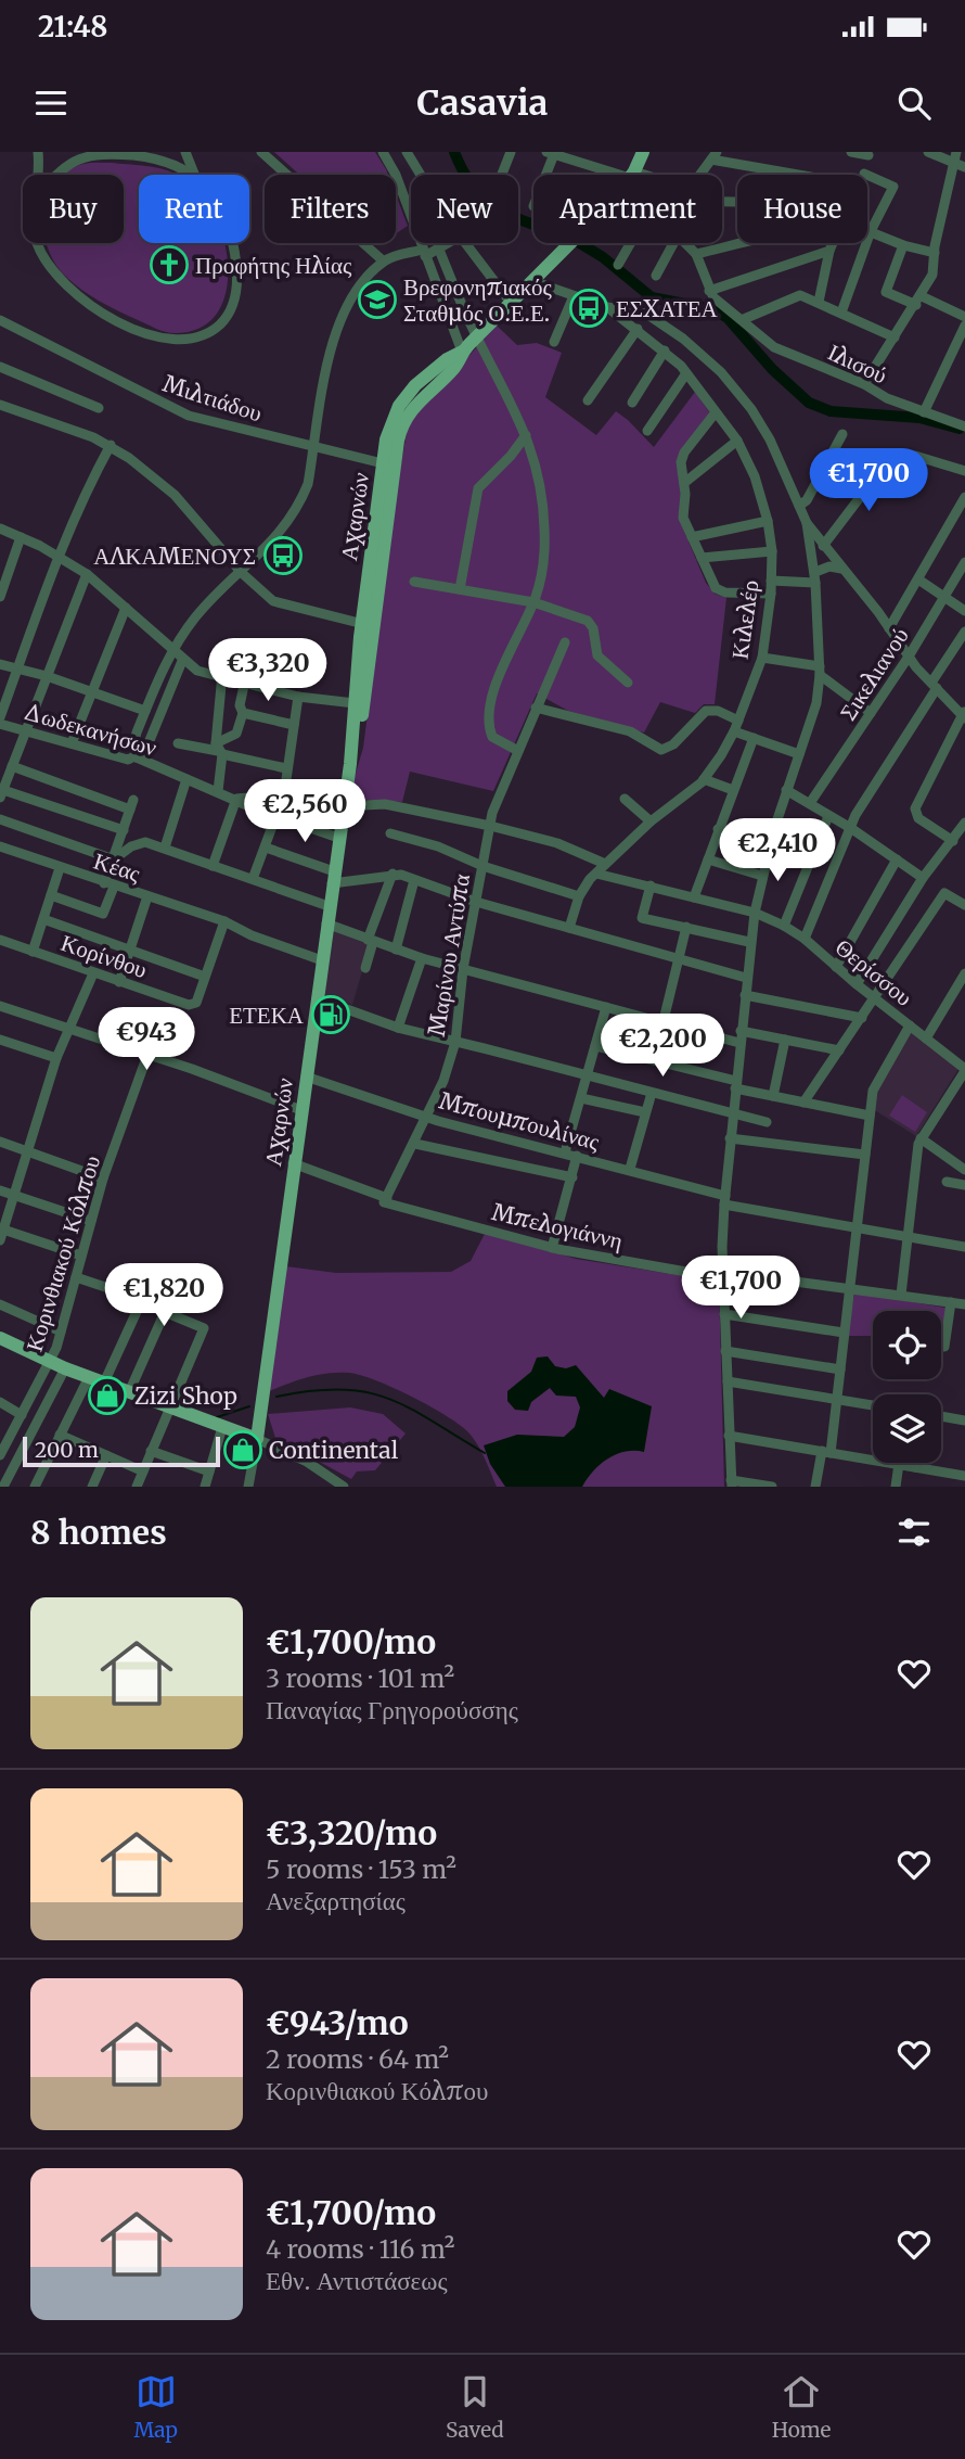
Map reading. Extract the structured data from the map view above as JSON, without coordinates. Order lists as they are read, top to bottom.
{
  "streets": {
    "main road": ["Αχαρνών"],
    "street": [
      "Ιλισού",
      "Μιλτιάδου",
      "Κιλελέρ",
      "Σικελιανού",
      "Δωδεκανήσων",
      "Κέας",
      "Μαρίνου Αντύπα",
      "Κορίνθου",
      "Θερίσσου",
      "Μπουμπουλίνας",
      "Μπελογιάννη",
      "Κορινθιακού Κόλπου"
    ]
  },
  "crossings": [
    ["Μιλτιάδου", "Αχαρνών"],
    ["Αχαρνών", "Δωδεκανήσων"],
    ["Αχαρνών", "Κέας"],
    ["Αχαρνών", "Μπουμπουλίνας"],
    ["Αχαρνών", "Μπελογιάννη"],
    ["Κιλελέρ", "Θερίσσου"],
    ["Μαρίνου Αντύπα", "Μπουμπουλίνας"],
    ["Μαρίνου Αντύπα", "Μπελογιάννη"]
  ],
  "places": {
    "church": ["Προφήτης Ηλίας"],
    "school or university": ["Βρεφονηπιακός Σταθμός Ο.Ε.Ε."],
    "bus stop": ["ΕΣΧΑΤΕΑ", "ΑΛΚΑΜΕΝΟΥΣ"],
    "fuel station": ["ΕΤΕΚΑ"],
    "shop": ["Zizi Shop", "Continental"]
  },
  "scale_bar": "200 m",
  "page": {
    "status": "21:48",
    "header": "Casavia",
    "chip": [
      "Buy",
      "Rent",
      "Filters",
      "New",
      "Apartment",
      "House"
    ],
    "price": [
      "€1,700",
      "€3,320",
      "€2,560",
      "€2,410",
      "€943",
      "€2,200",
      "€1,700",
      "€1,820"
    ],
    "scale": "200 m",
    "heading": "8 homes",
    "list": [
      {
        "name": "€1,700/mo",
        "note": "3 rooms · 101 m² · Παναγίας Γρηγορούσσης"
      },
      {
        "name": "€3,320/mo",
        "note": "5 rooms · 153 m² · Ανεξαρτησίας"
      },
      {
        "name": "€943/mo",
        "note": "2 rooms · 64 m² · Κορινθιακού Κόλπου"
      },
      {
        "name": "€1,700/mo",
        "note": "4 rooms · 116 m² · Εθν. Αντιστάσεως"
      }
    ],
    "tabs": ["Map", "Saved", "Home"]
  }
}
